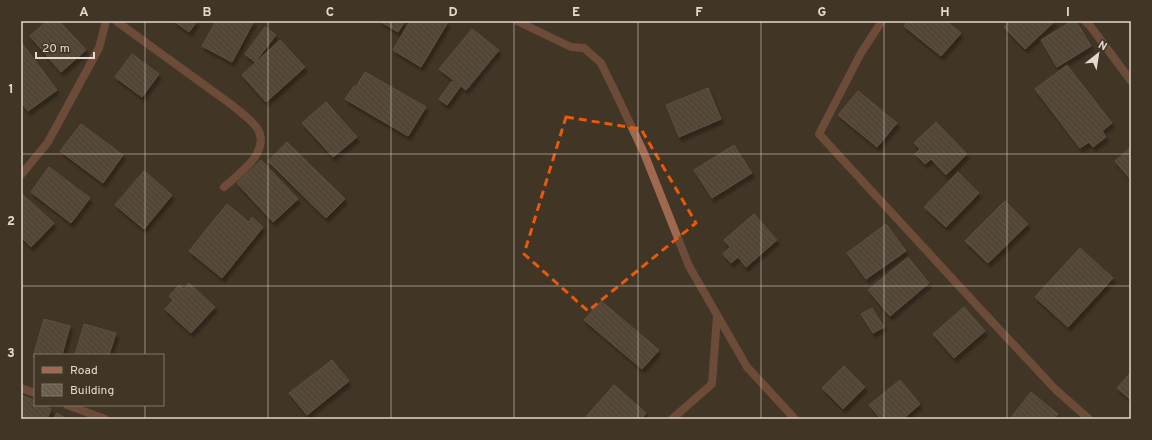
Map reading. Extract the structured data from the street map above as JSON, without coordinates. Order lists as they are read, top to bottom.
{
  "legend": ["Road", "Building"],
  "scale_bar": "20 m",
  "north": "top right",
  "grid": {
    "columns": [
      "A",
      "B",
      "C",
      "D",
      "E",
      "F",
      "G",
      "H",
      "I"
    ],
    "rows": ["1", "2", "3"]
  }
}
